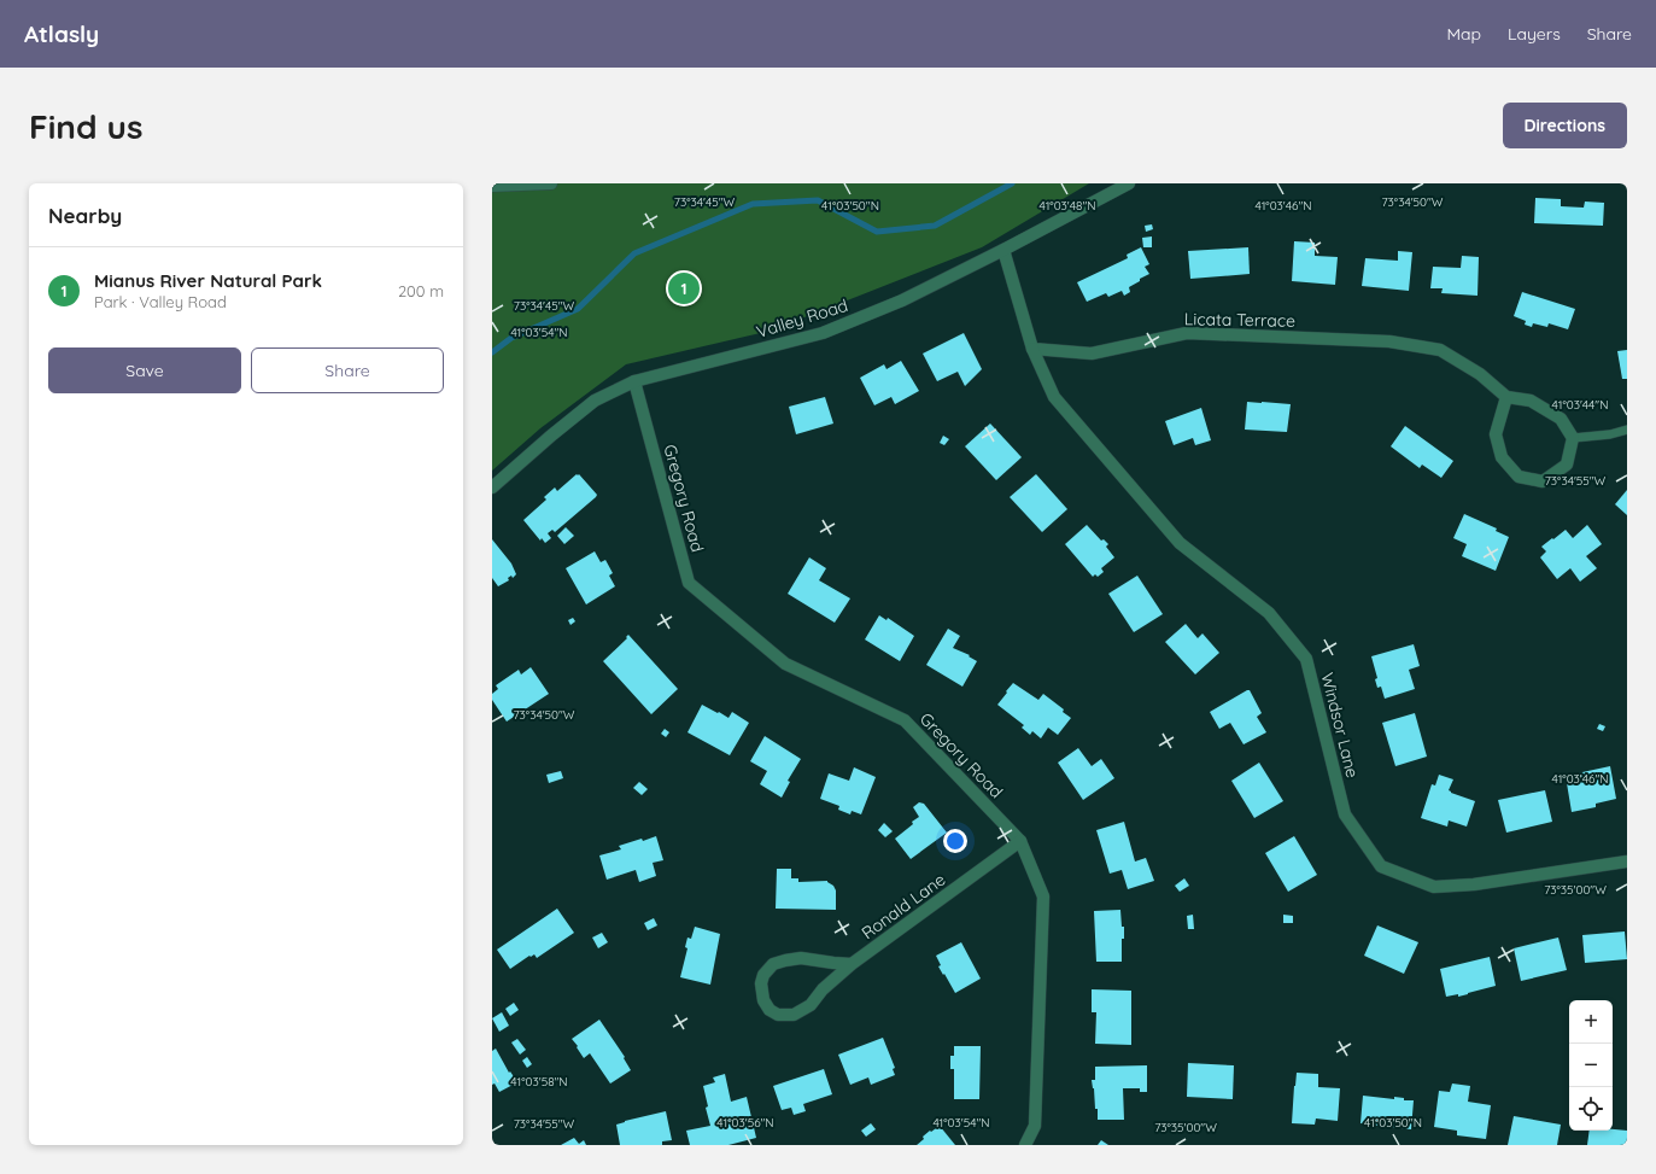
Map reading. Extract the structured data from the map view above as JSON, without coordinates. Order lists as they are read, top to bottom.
{
  "streets": {
    "street": [
      "Valley Road",
      "Licata Terrace",
      "Gregory Road",
      "Windsor Lane",
      "Ronald Lane"
    ]
  },
  "crossings": [
    ["Valley Road", "Gregory Road"],
    ["Licata Terrace", "Windsor Lane"],
    ["Gregory Road", "Ronald Lane"]
  ],
  "page": {
    "header": "Atlasly",
    "nav": ["Map", "Layers", "Share"],
    "buttons": [
      "Directions",
      ["Save", "Share"]
    ],
    "title": "Find us",
    "heading": "Nearby",
    "list": [
      {
        "mark": "1",
        "name": "Mianus River Natural Park",
        "note": "Park · Valley Road",
        "value": "200 m"
      }
    ],
    "pins": "1",
    "map_buttons": ["+", "−"]
  },
  "coordinates": [
    "73°34'45\"W",
    "73°34'50\"W",
    "41°03'50\"N",
    "41°03'48\"N",
    "41°03'46\"N",
    "41°03'54\"N",
    "41°03'44\"N",
    "73°34'55\"W",
    "73°35'00\"W",
    "41°03'58\"N",
    "41°03'56\"N"
  ]
}
